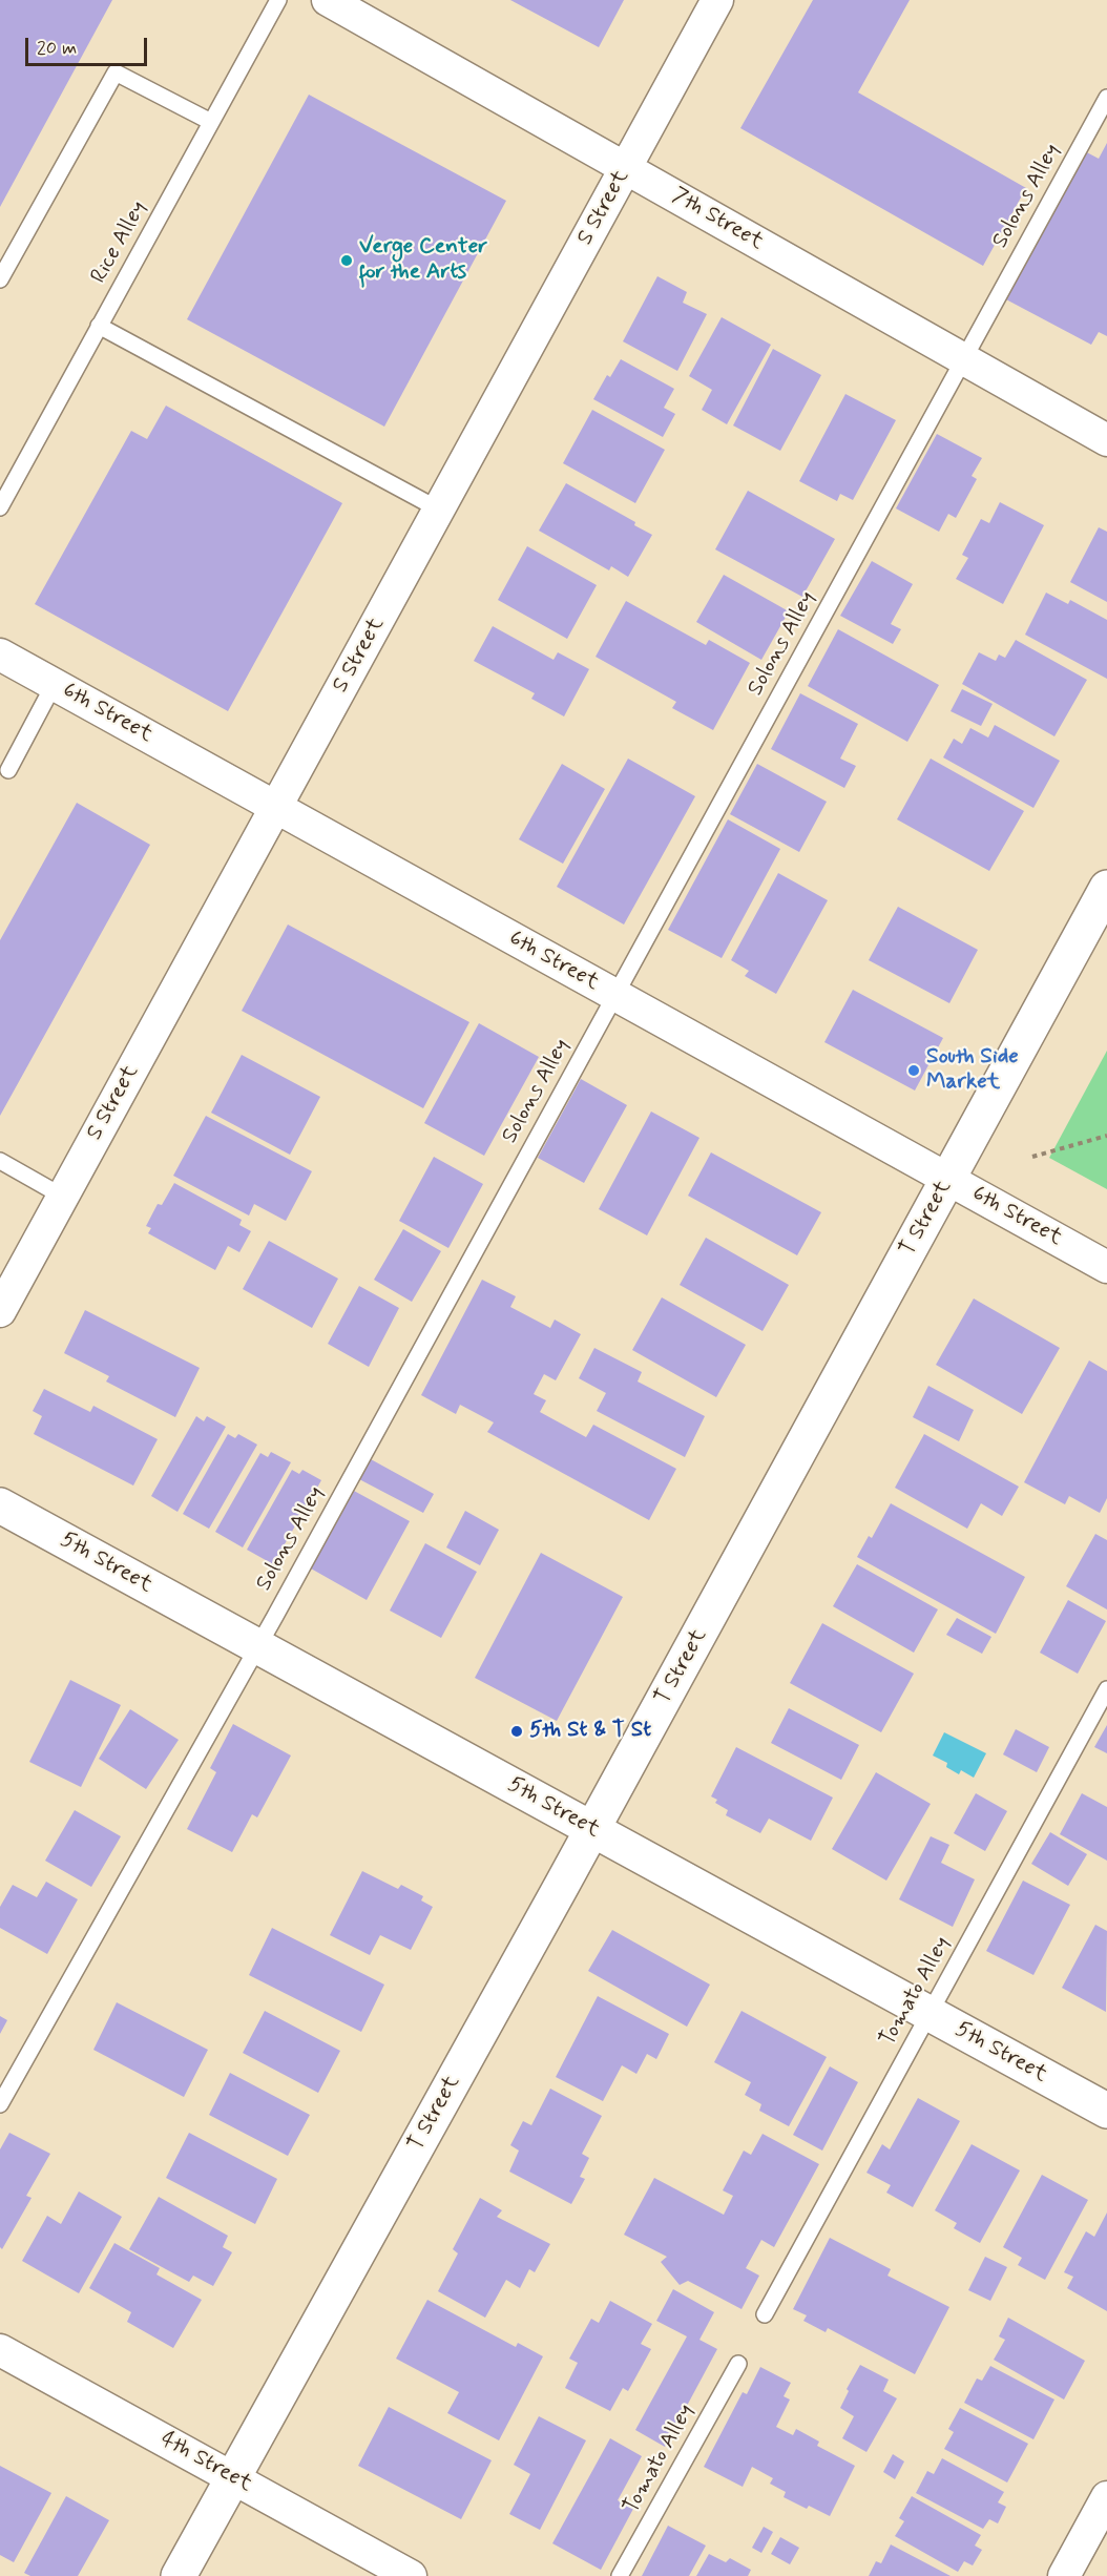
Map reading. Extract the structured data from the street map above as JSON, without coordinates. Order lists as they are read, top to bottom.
{
  "streets": {
    "street": [
      "S Street",
      "7th Street",
      "6th Street",
      "T Street",
      "5th Street",
      "4th Street"
    ],
    "lane": ["Solons Alley", "Rice Alley", "Tomato Alley"]
  },
  "crossings": [
    ["Solons Alley", "7th Street"],
    ["Solons Alley", "6th Street"],
    ["Solons Alley", "5th Street"],
    ["S Street", "7th Street"],
    ["S Street", "6th Street"],
    ["6th Street", "T Street"],
    ["T Street", "5th Street"],
    ["T Street", "4th Street"],
    ["5th Street", "Tomato Alley"]
  ],
  "places": ["Verge Center for the Arts", "South Side Market", "5th St & T St"],
  "scale_bar": "20 m"
}
